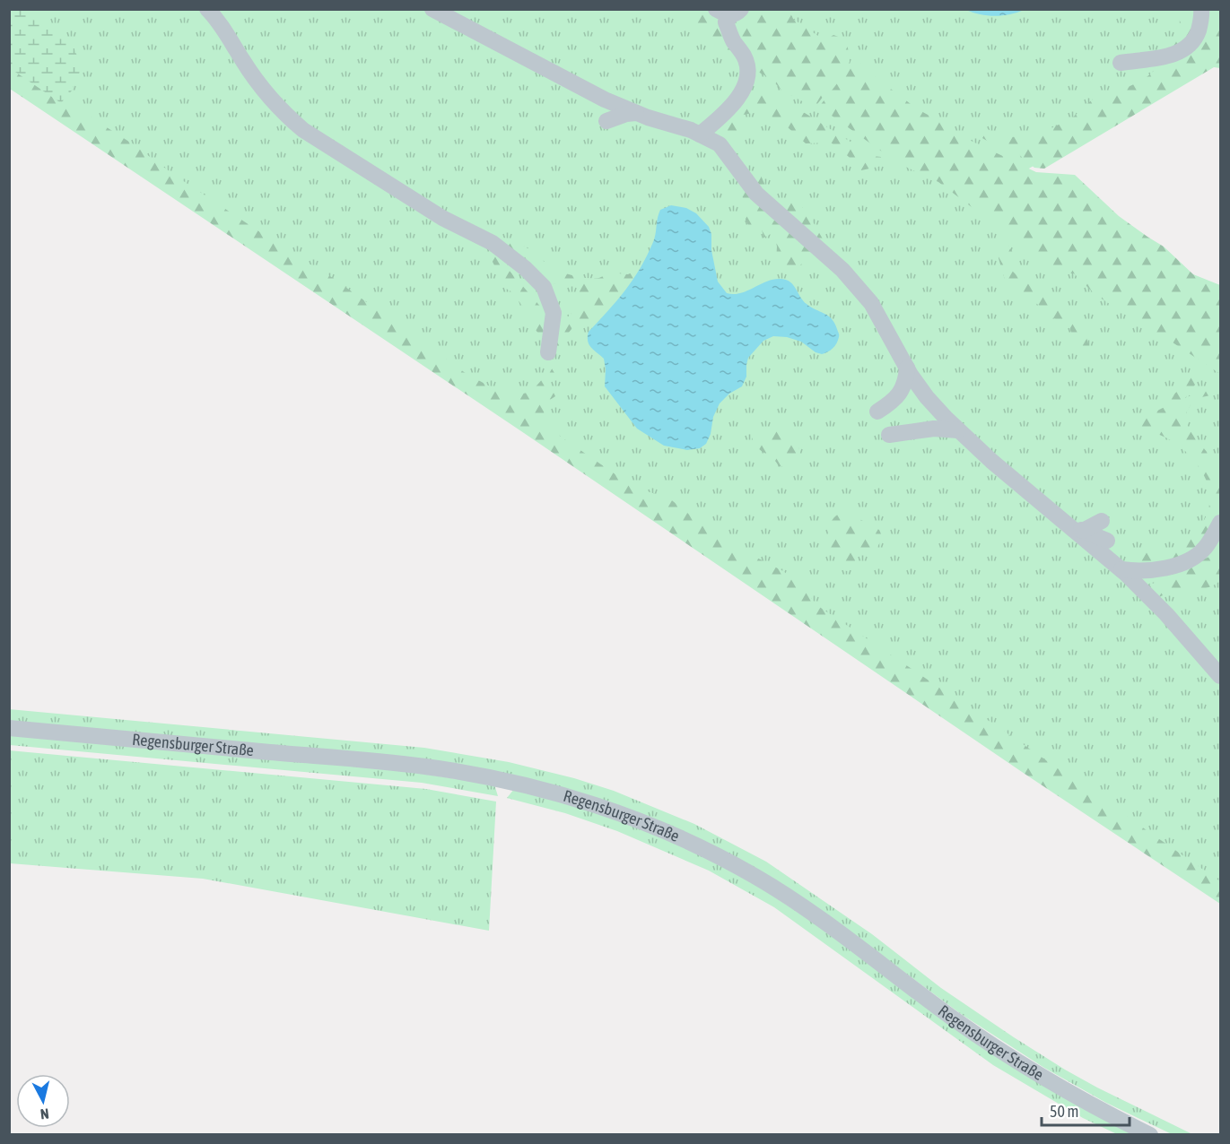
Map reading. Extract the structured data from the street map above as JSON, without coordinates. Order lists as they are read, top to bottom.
{
  "streets": {
    "street": ["Regensburger Straße"]
  },
  "scale_bar": "50 m",
  "north": "bottom"
}
